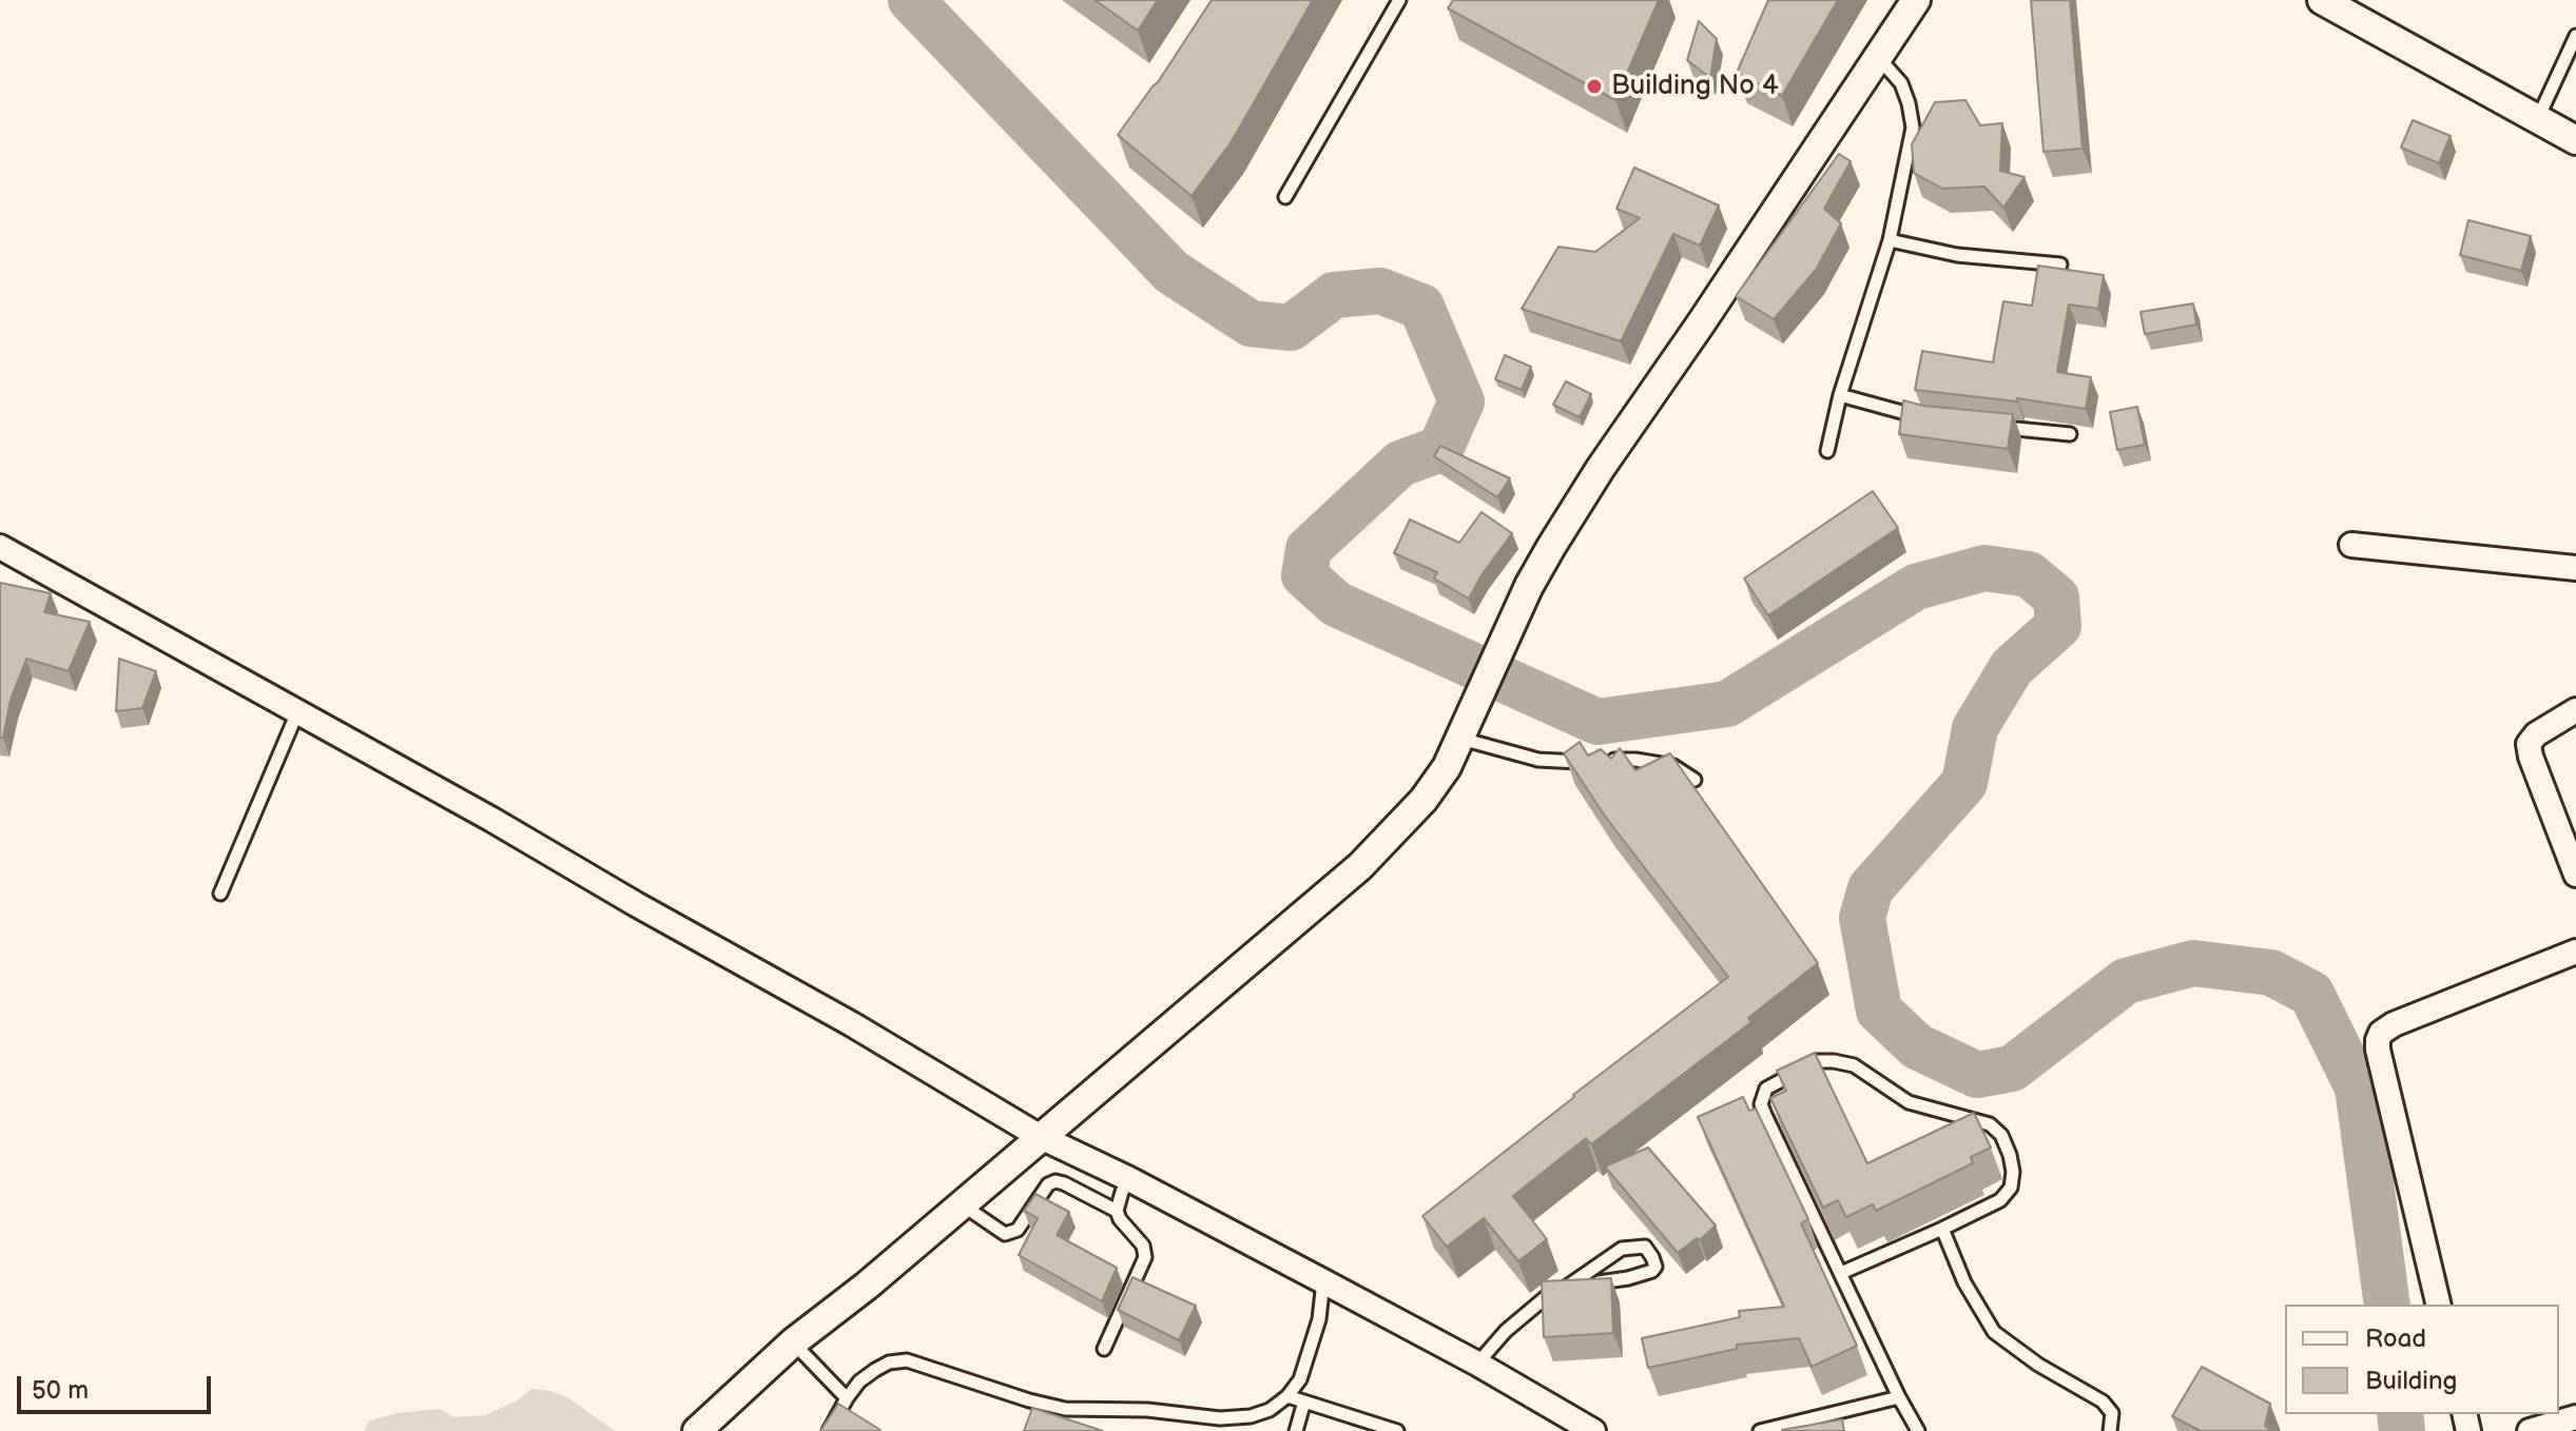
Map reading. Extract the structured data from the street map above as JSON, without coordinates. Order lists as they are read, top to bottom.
{
  "places": ["Building No 4"],
  "legend": ["Road", "Building"],
  "scale_bar": "50 m"
}
